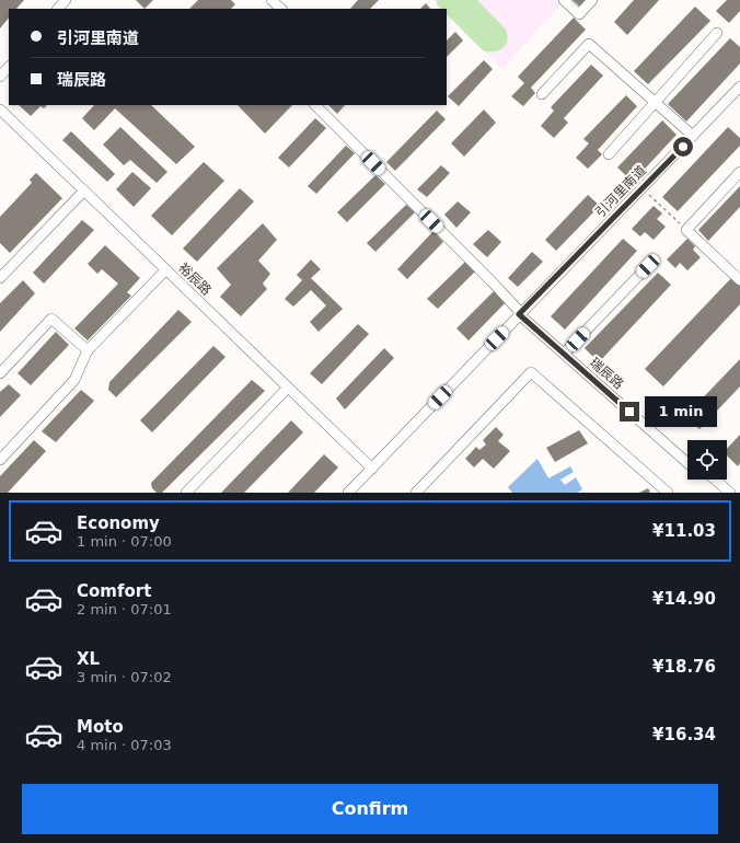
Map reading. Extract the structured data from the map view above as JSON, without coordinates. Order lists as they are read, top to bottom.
{
  "streets": {
    "street": ["引河里南道", "裕辰路", "瑞辰路"]
  },
  "crossings": [
    ["引河里南道", "裕辰路"],
    ["引河里南道", "瑞辰路"]
  ],
  "page": {
    "banner": ["引河里南道", "瑞辰路"],
    "bubble": "1 min",
    "list": [
      {
        "name": "Economy",
        "note": "1 min · 07:00",
        "value": "¥11.03"
      },
      {
        "name": "Comfort",
        "note": "2 min · 07:01",
        "value": "¥14.90"
      },
      {
        "name": "XL",
        "note": "3 min · 07:02",
        "value": "¥18.76"
      },
      {
        "name": "Moto",
        "note": "4 min · 07:03",
        "value": "¥16.34"
      }
    ],
    "buttons": "Confirm"
  }
}
